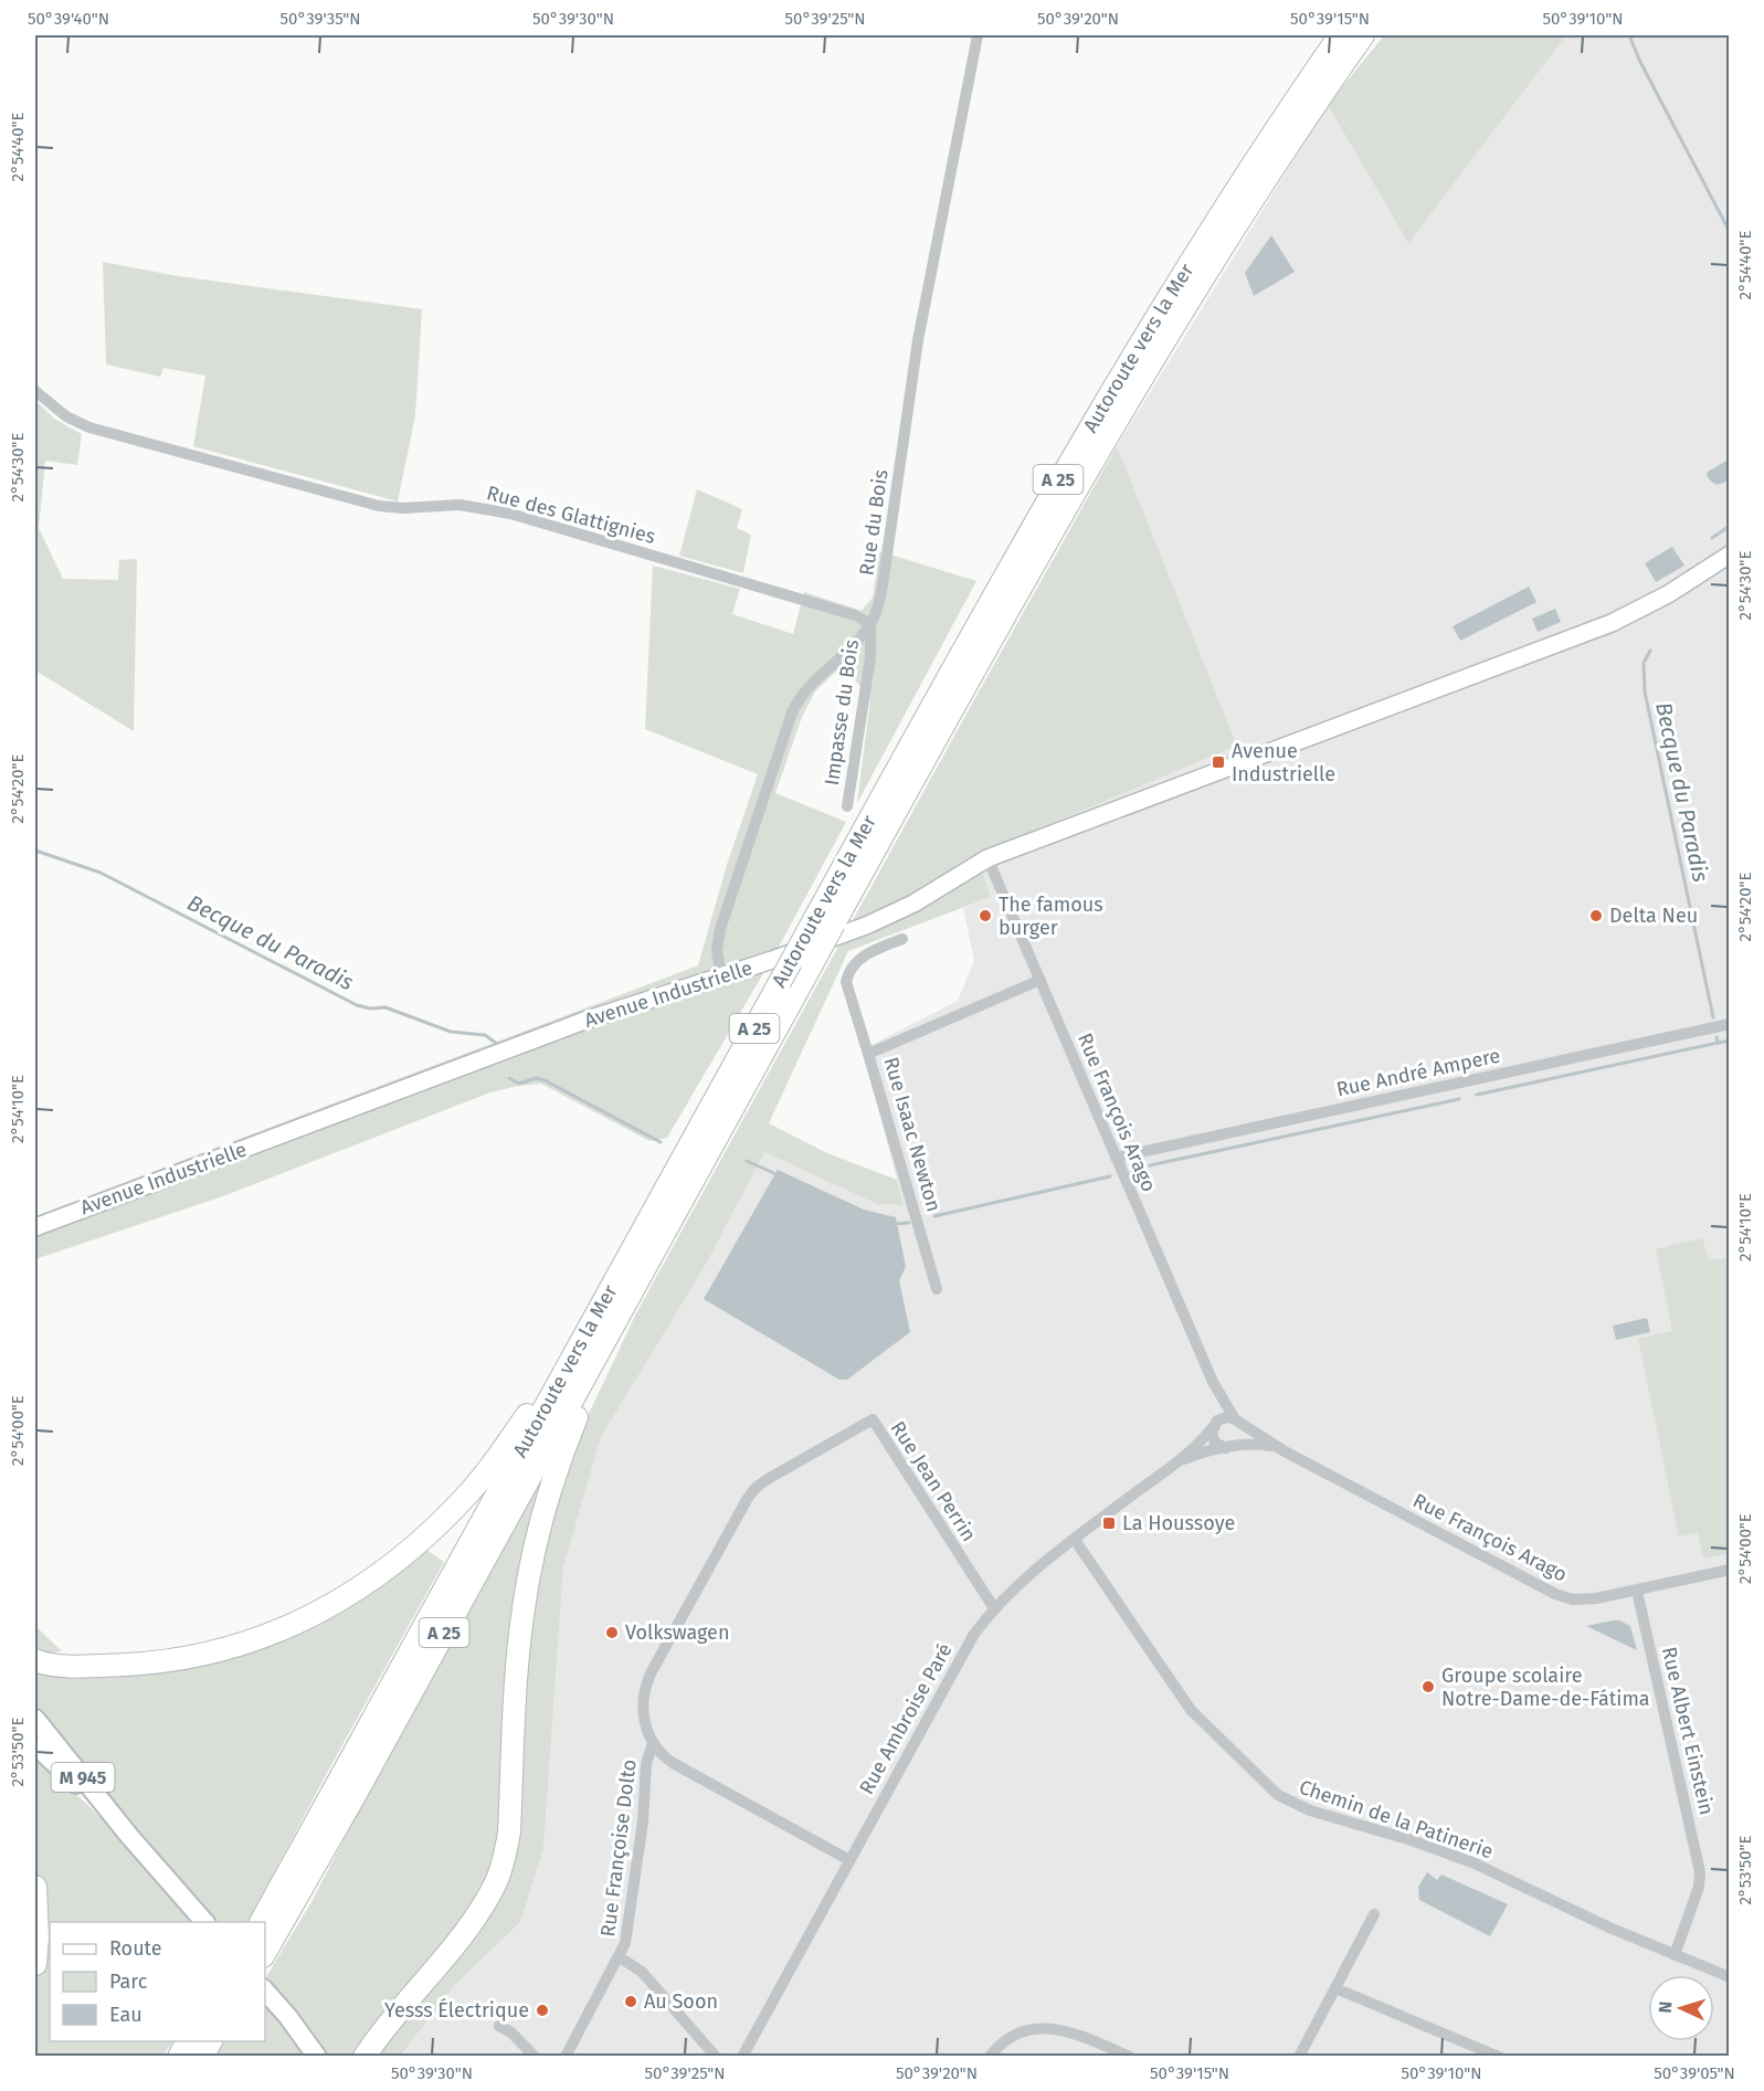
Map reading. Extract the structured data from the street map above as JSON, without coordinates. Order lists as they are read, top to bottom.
{
  "streets": {
    "highway": ["Autoroute vers la Mer", "A 25"],
    "main road": ["M 945"],
    "street": [
      "Rue des Glattignies",
      "Rue du Bois",
      "Impasse du Bois",
      "Avenue Industrielle",
      "Rue André Ampere",
      "Rue François Arago",
      "Rue Isaac Newton",
      "Rue Jean Perrin",
      "Rue Ambroise Paré",
      "Rue Albert Einstein",
      "Chemin de la Patinerie",
      "Rue Françoise Dolto"
    ]
  },
  "crossings": [
    ["Rue des Glattignies", "Rue du Bois"],
    ["Rue des Glattignies", "Impasse du Bois"],
    ["Rue du Bois", "Impasse du Bois"],
    ["Rue du Bois", "Avenue Industrielle"],
    ["Avenue Industrielle", "Rue François Arago"],
    ["Rue André Ampere", "Rue François Arago"],
    ["Rue François Arago", "Rue Isaac Newton"],
    ["Rue François Arago", "Rue Ambroise Paré"],
    ["Rue François Arago", "Rue Albert Einstein"],
    ["Rue Jean Perrin", "Rue Ambroise Paré"],
    ["Rue Jean Perrin", "Rue Françoise Dolto"],
    ["Rue Ambroise Paré", "Chemin de la Patinerie"],
    ["Rue Albert Einstein", "Chemin de la Patinerie"]
  ],
  "water": ["Becque du Paradis"],
  "places": {
    "transit": ["Avenue Industrielle", "La Houssoye"],
    "other": [
      "The famous burger",
      "Delta Neu",
      "Volkswagen",
      "Groupe scolaire Notre-Dame-de-Fátima",
      "Au Soon",
      "Yesss Électrique"
    ]
  },
  "legend": ["Route", "Parc", "Eau"],
  "north": "left",
  "coordinates": [
    "50°39'40\"N",
    "50°39'35\"N",
    "50°39'30\"N",
    "50°39'25\"N",
    "50°39'20\"N",
    "50°39'15\"N",
    "50°39'10\"N",
    "2°54'40\"E",
    "2°54'30\"E",
    "2°54'20\"E",
    "2°54'10\"E",
    "2°54'00\"E",
    "2°53'50\"E",
    "50°39'05\"N"
  ]
}
